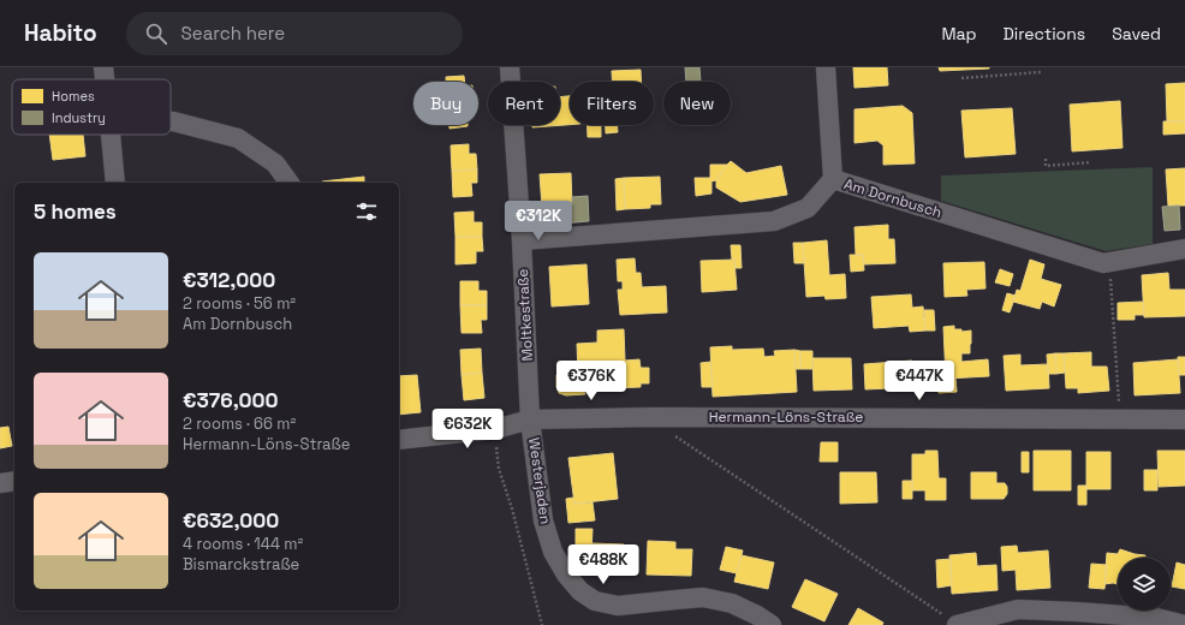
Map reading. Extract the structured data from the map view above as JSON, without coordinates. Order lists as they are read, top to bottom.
{
  "streets": {
    "street": [
      "Am Dornbusch",
      "Moltkestraße",
      "Hermann-Löns-Straße",
      "Westerjaden"
    ]
  },
  "crossings": [
    ["Am Dornbusch", "Moltkestraße"],
    ["Moltkestraße", "Hermann-Löns-Straße"],
    ["Moltkestraße", "Westerjaden"],
    ["Hermann-Löns-Straße", "Westerjaden"]
  ],
  "legend": ["Homes", "Industry"],
  "page": {
    "header": "Habito",
    "search": "Search here",
    "nav": ["Map", "Directions", "Saved"],
    "chip": [
      "Buy",
      "Rent",
      "Filters",
      "New"
    ],
    "heading": "5 homes",
    "price": [
      "€312K",
      "€376K",
      "€447K",
      "€632K",
      "€488K"
    ],
    "list": [
      {
        "name": "€312,000",
        "note": "2 rooms · 56 m² · Am Dornbusch"
      },
      {
        "name": "€376,000",
        "note": "2 rooms · 66 m² · Hermann-Löns-Straße"
      },
      {
        "name": "€632,000",
        "note": "4 rooms · 144 m² · Bismarckstraße"
      }
    ]
  }
}
